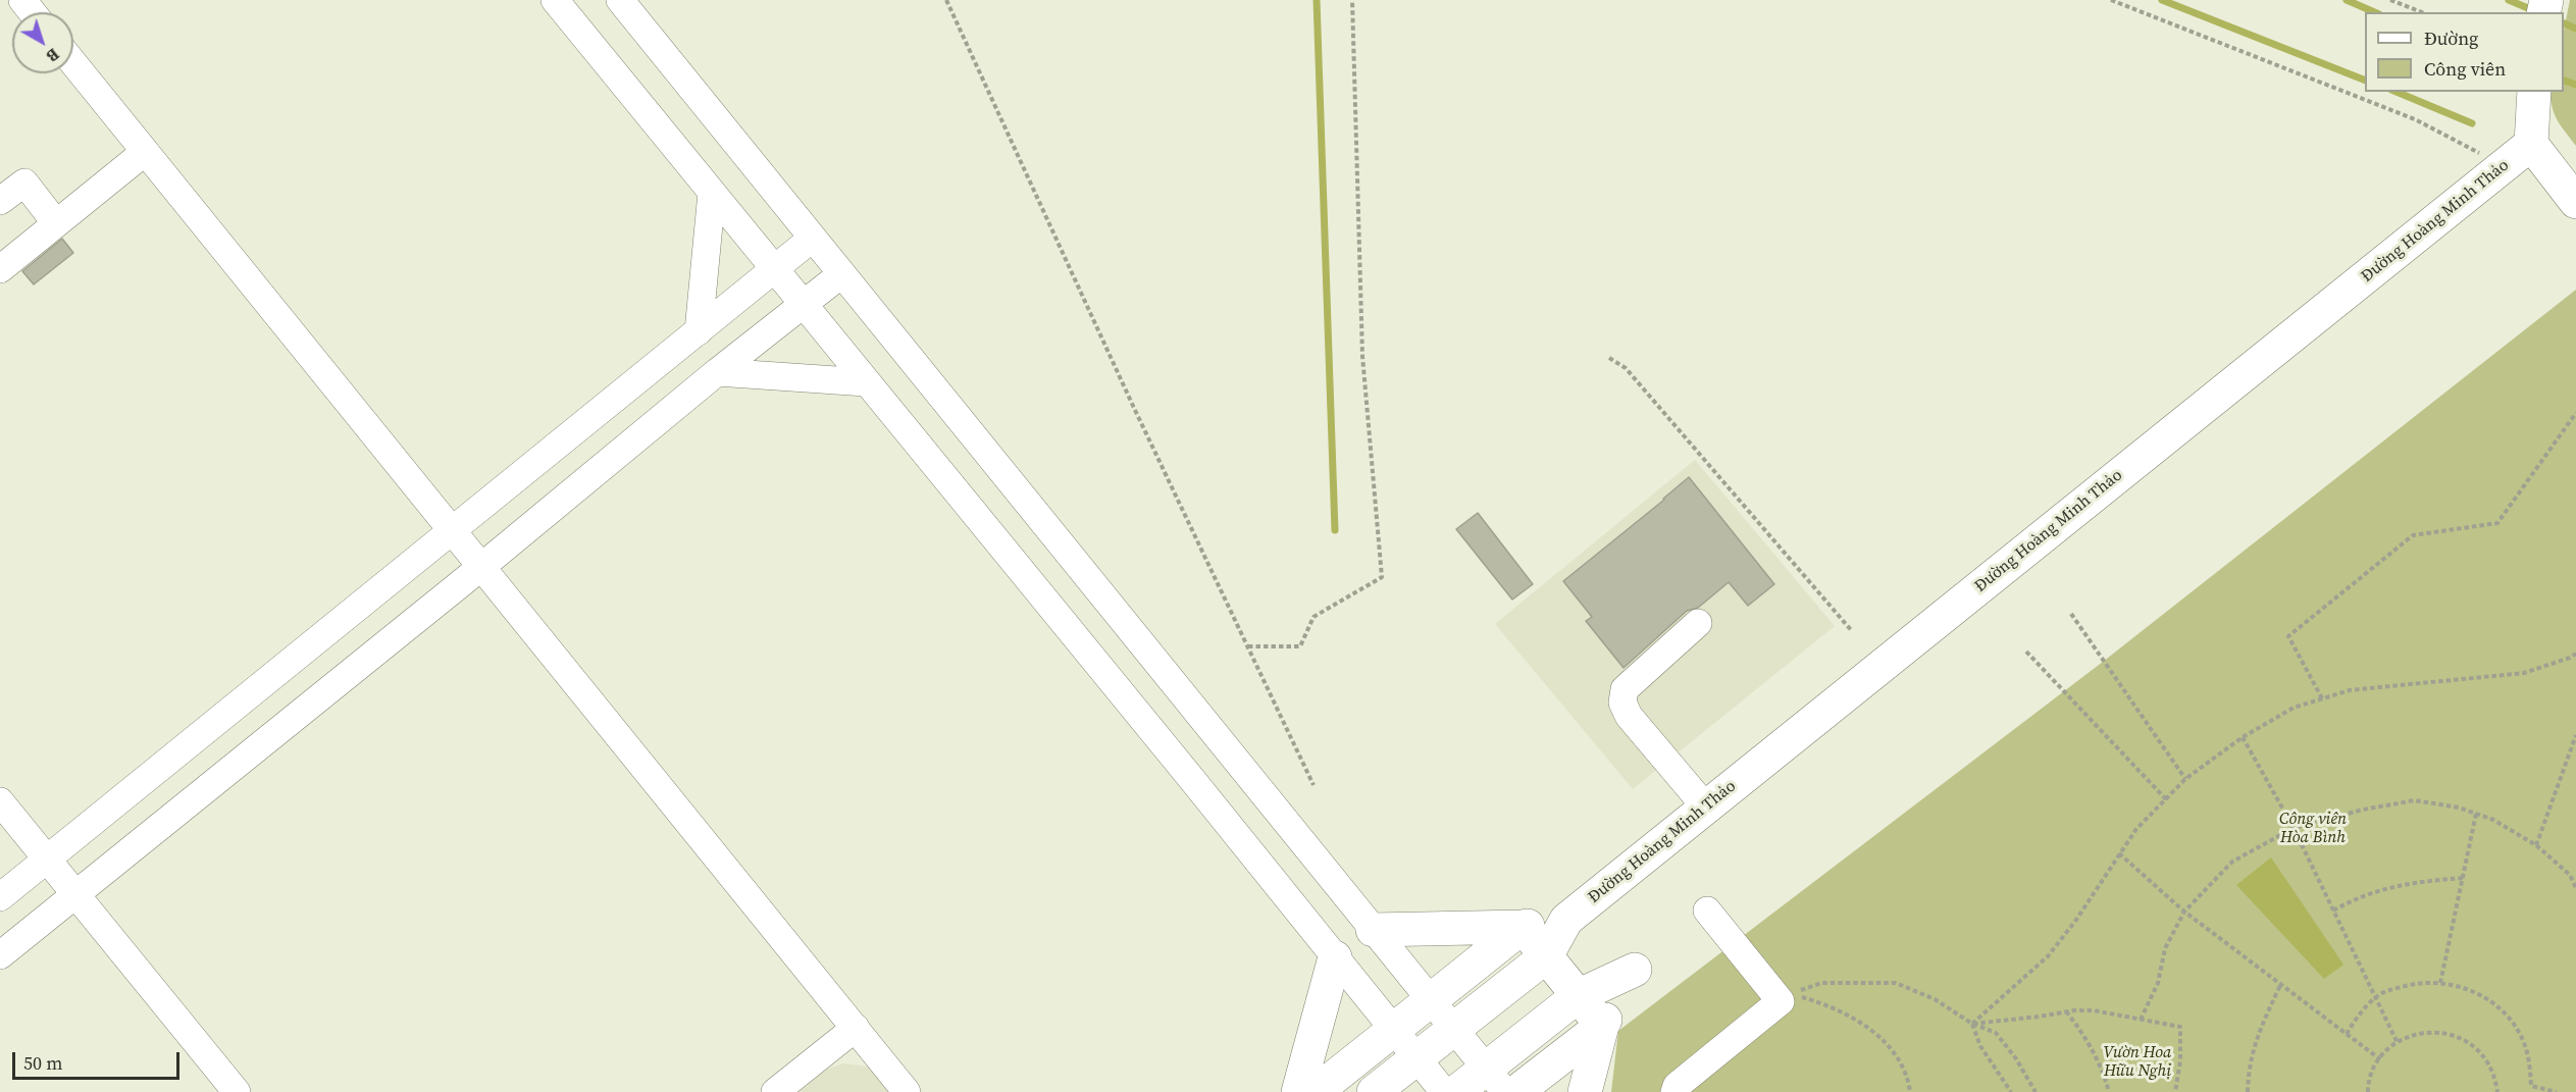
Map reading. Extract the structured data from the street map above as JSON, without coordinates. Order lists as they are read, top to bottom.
{
  "streets": {
    "main road": ["Đường Hoàng Minh Thảo"]
  },
  "parks": ["Công viên Hòa Bình", "Vườn Hoa Hữu Nghị"],
  "legend": ["Đường", "Công viên"],
  "scale_bar": "50 m",
  "north": "bottom right"
}
